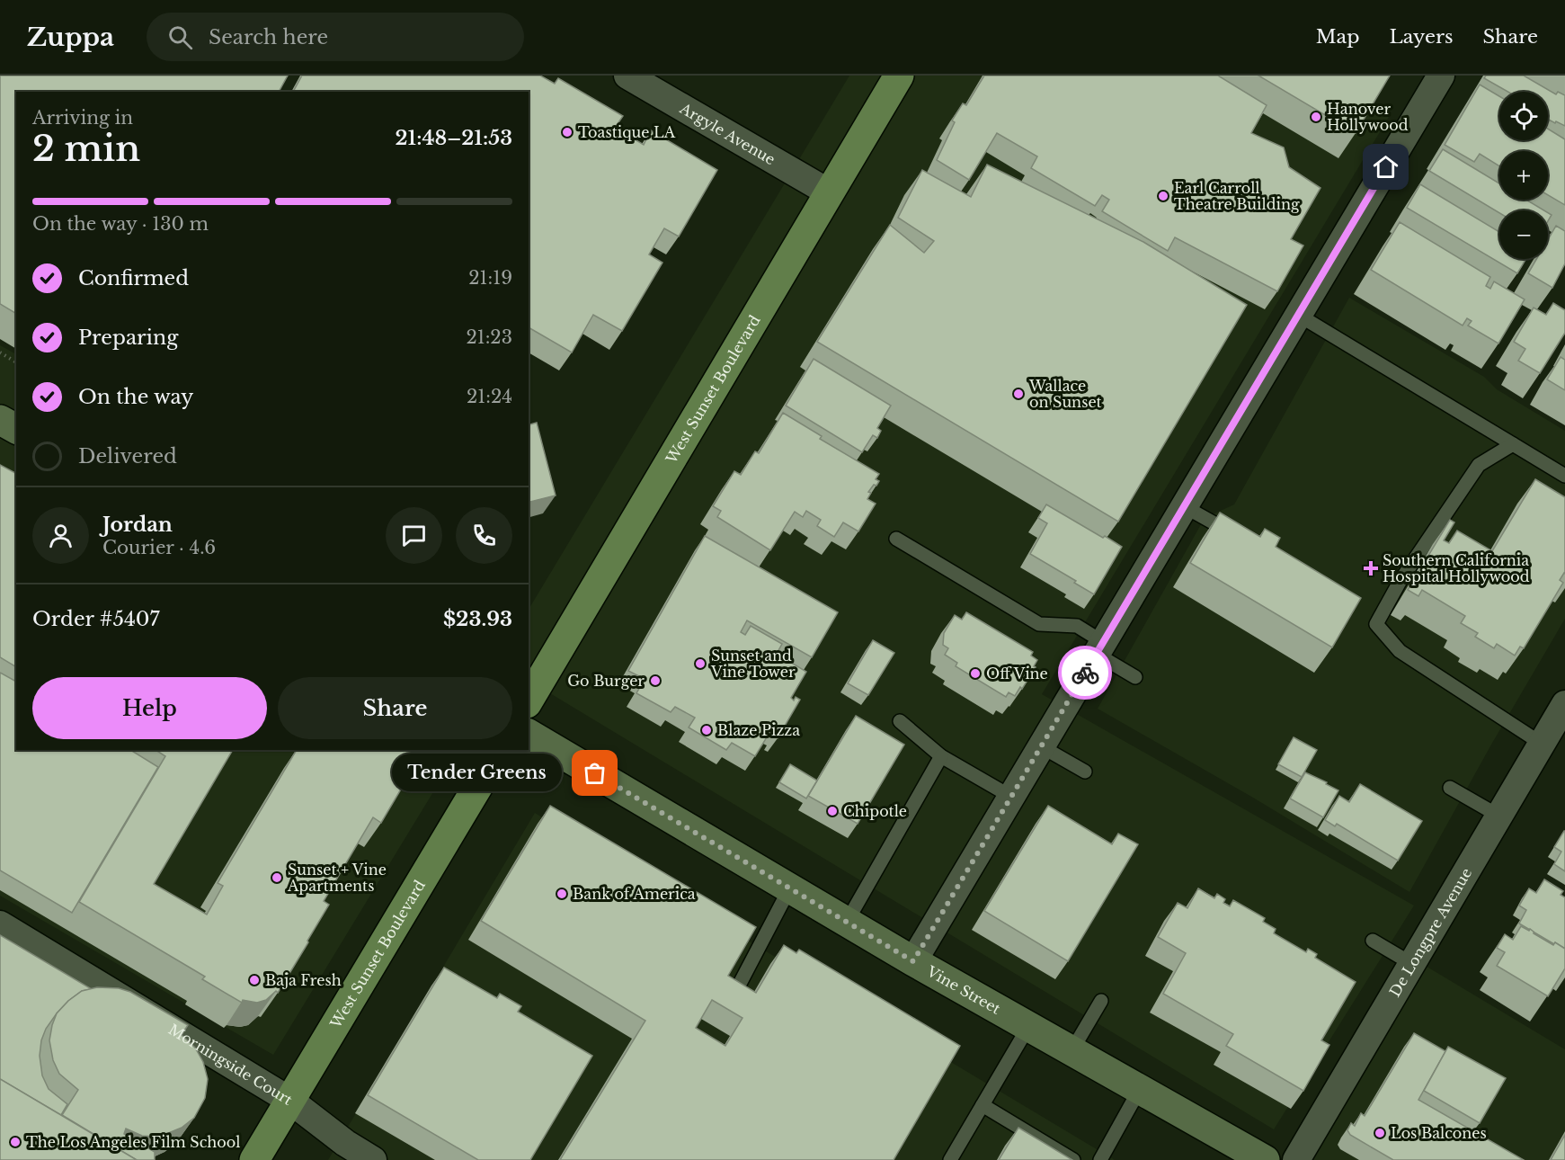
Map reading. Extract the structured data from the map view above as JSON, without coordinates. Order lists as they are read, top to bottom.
{
  "streets": {
    "main road": ["West Sunset Boulevard", "Vine Street"],
    "street": ["Argyle Avenue", "De Longpre Avenue", "Morningside Court"]
  },
  "crossings": [
    ["Argyle Avenue", "West Sunset Boulevard"],
    ["West Sunset Boulevard", "Morningside Court"]
  ],
  "places": {
    "other": [
      "Hanover Hollywood",
      "Toastique LA",
      "Earl Carroll Theatre Building",
      "Wallace on Sunset",
      "Sunset and Vine Tower",
      "Off Vine",
      "Go Burger",
      "Blaze Pizza",
      "Tender Greens",
      "Chipotle",
      "Sunset + Vine Apartments",
      "Bank of America",
      "Baja Fresh",
      "Los Balcones",
      "The Los Angeles Film School"
    ],
    "health": ["Southern California Hospital Hollywood"]
  },
  "page": {
    "header": "Zuppa",
    "search": "Search here",
    "nav": ["Map", "Layers", "Share"],
    "map_buttons": ["+", "−"],
    "heading": ["2 min", "Arriving in", "21:48–21:53"],
    "panel": [
      "Jordan",
      "Courier · 4.6",
      "Order #5407",
      "$23.93"
    ],
    "bar": "On the way · 130 m",
    "list": [
      ["Confirmed", "21:19"],
      ["Preparing", "21:23"],
      ["On the way", "21:24"],
      "Delivered"
    ],
    "buttons": ["Help", "Share"],
    "bubble": "Tender Greens"
  }
}
